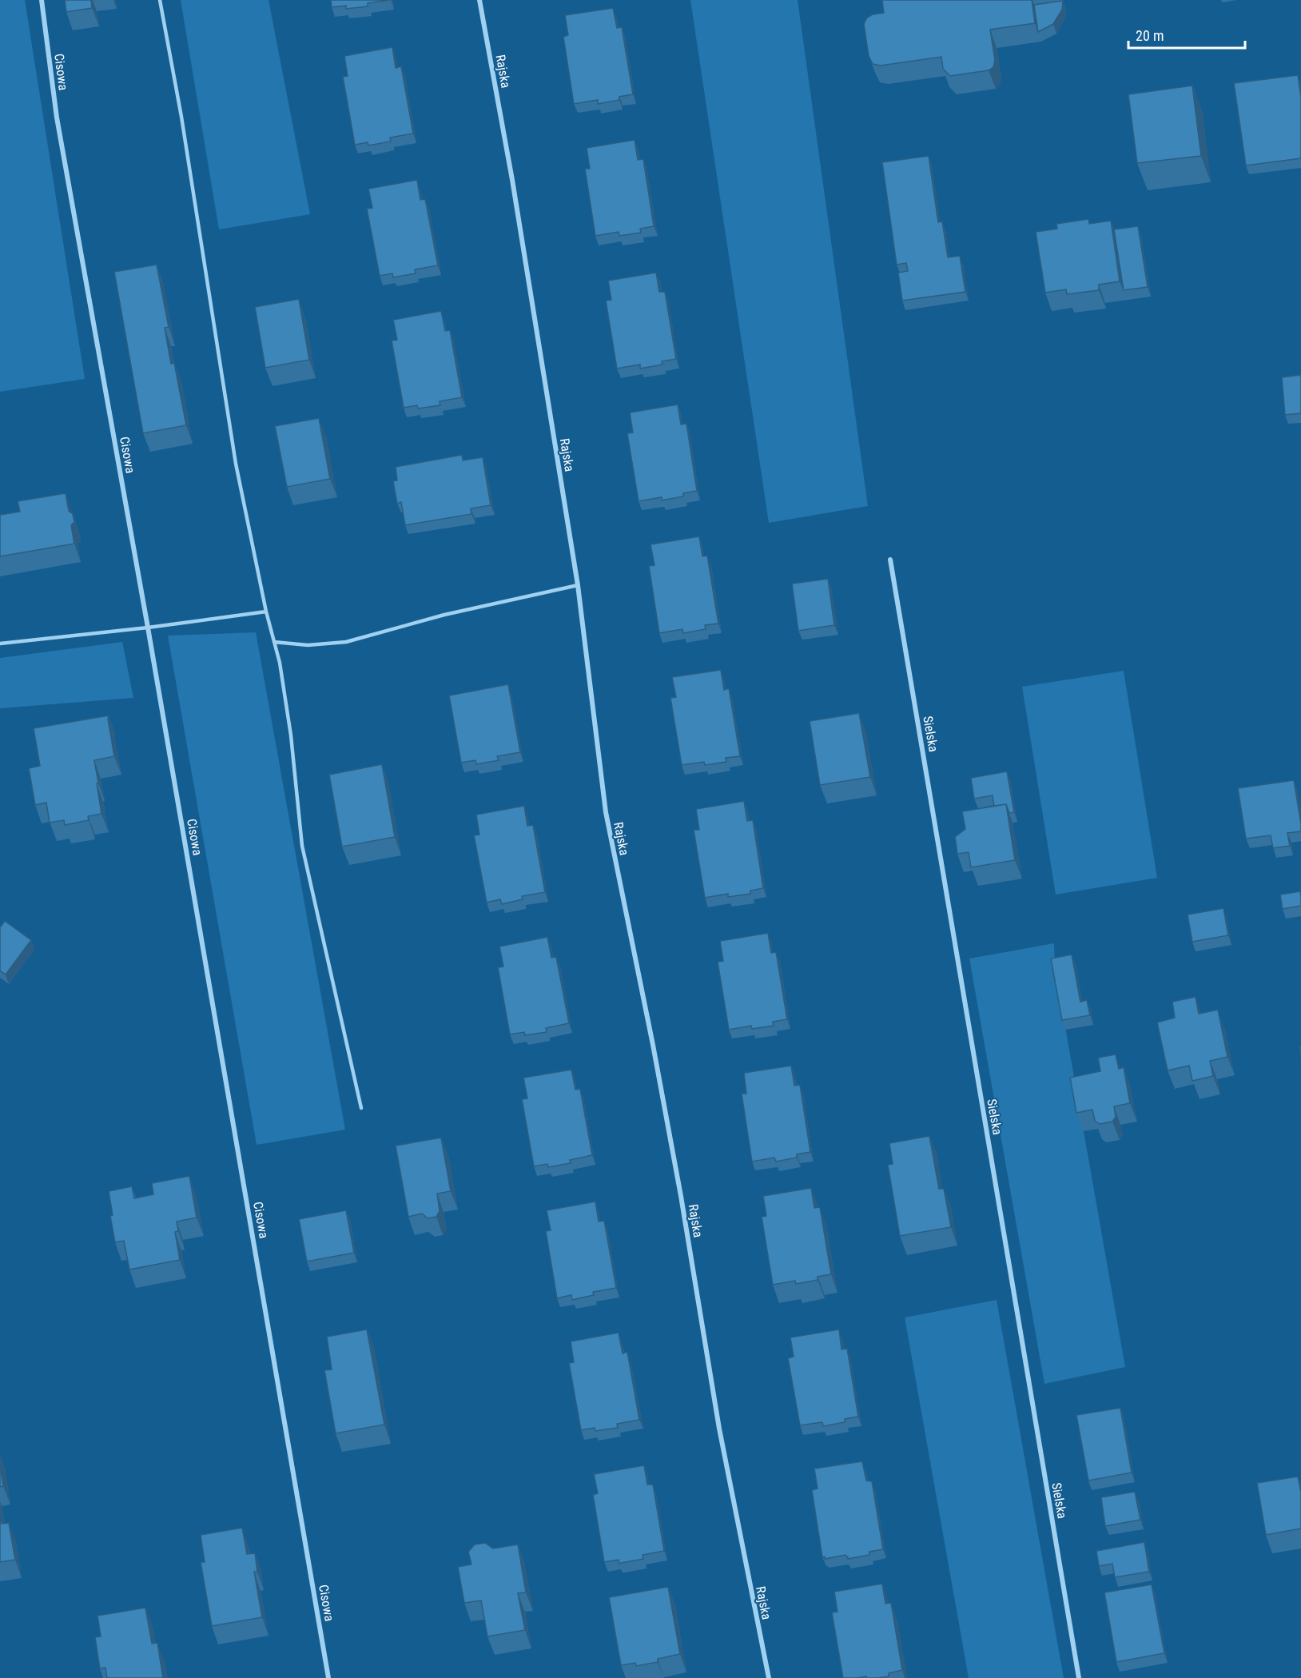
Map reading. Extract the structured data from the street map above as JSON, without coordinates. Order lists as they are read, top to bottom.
{
  "streets": {
    "street": ["Rajska", "Cisowa", "Sielska"]
  },
  "scale_bar": "20 m"
}
